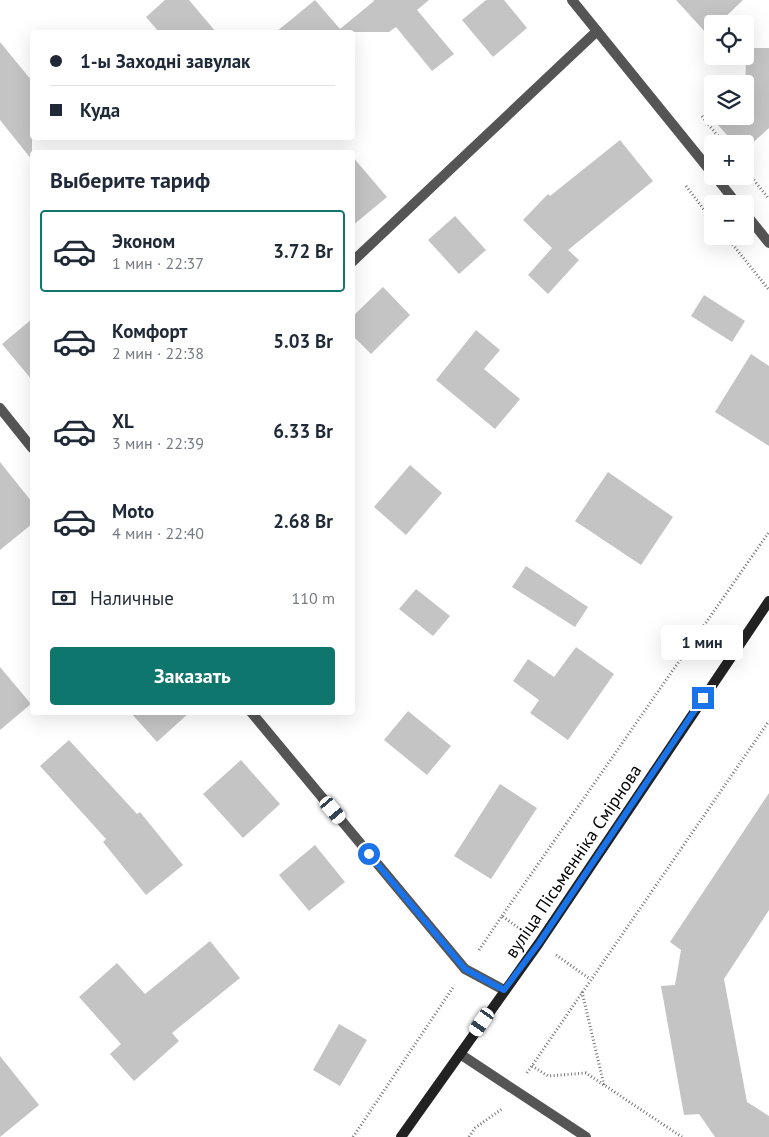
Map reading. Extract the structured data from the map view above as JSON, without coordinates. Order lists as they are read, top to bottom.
{
  "streets": {
    "main road": ["вуліца Пісьменніка Смірнова"]
  },
  "page": {
    "map_buttons": ["+", "−"],
    "banner": ["1-ы Заходні завулак", "Куда"],
    "heading": "Выберите тариф",
    "list": [
      {
        "name": "Эконом",
        "note": "1 мин · 22:37",
        "value": "3.72 Br"
      },
      {
        "name": "Комфорт",
        "note": "2 мин · 22:38",
        "value": "5.03 Br"
      },
      {
        "name": "XL",
        "note": "3 мин · 22:39",
        "value": "6.33 Br"
      },
      {
        "name": "Moto",
        "note": "4 мин · 22:40",
        "value": "2.68 Br"
      }
    ],
    "pay": ["Наличные", "110 m"],
    "bubble": "1 мин",
    "buttons": "Заказать"
  }
}
